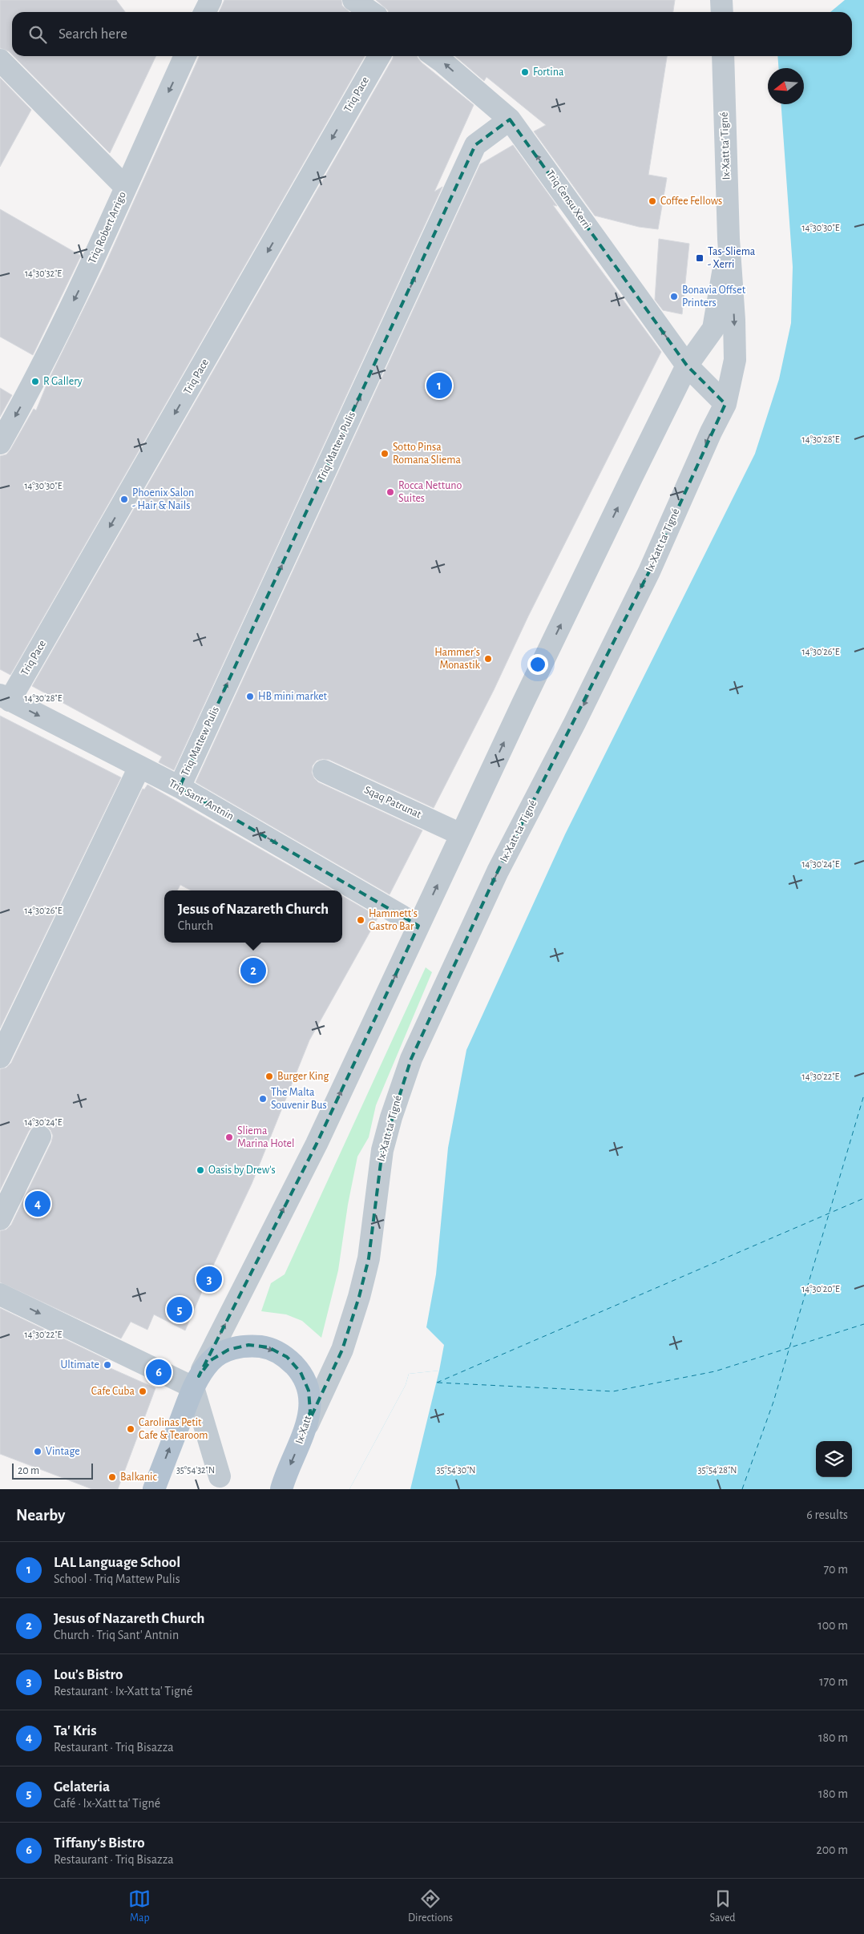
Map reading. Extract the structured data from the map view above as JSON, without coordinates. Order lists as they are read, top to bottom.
{
  "streets": {
    "main road": ["Ix-Xatt"],
    "street": [
      "Triq Pace",
      "Ix-Xatt ta' Tigné",
      "Triq Ċensu Xerri",
      "Triq Robert Arrigo",
      "Triq Mattew Pulis",
      "Triq Sant' Antnin",
      "Sqaq Patrunat"
    ]
  },
  "crossings": [
    ["Triq Pace", "Triq Sant' Antnin"],
    ["Ix-Xatt ta' Tigné", "Triq Ċensu Xerri"],
    ["Ix-Xatt ta' Tigné", "Triq Sant' Antnin"],
    ["Ix-Xatt ta' Tigné", "Sqaq Patrunat"],
    ["Ix-Xatt ta' Tigné", "Ix-Xatt"],
    ["Triq Ċensu Xerri", "Triq Mattew Pulis"],
    ["Triq Mattew Pulis", "Triq Sant' Antnin"]
  ],
  "one_way": [
    "Triq Pace",
    "Triq Ċensu Xerri",
    "Triq Robert Arrigo",
    "Triq Mattew Pulis",
    "Triq Sant' Antnin"
  ],
  "places": {
    "other": [
      "Fortina",
      "Coffee Fellows",
      "Bonavia Offset Printers",
      "R Gallery",
      "Sotto Pinsa Romana Sliema",
      "Rocca Nettuno Suites",
      "Phoenix Salon - Hair & Nails",
      "Hammer’s Monastik",
      "HB mini market",
      "Hammett's Gastro Bar",
      "Burger King",
      "The Malta Souvenir Bus",
      "Sliema Marina Hotel",
      "Oasis by Drew's",
      "Ultimate",
      "Cafe Cuba",
      "Carolinas Petit Cafe & Tearoom",
      "Vintage",
      "Balkanic"
    ],
    "transit": ["Tas-Sliema - Xerri"]
  },
  "scale_bar": "20 m",
  "north": "left",
  "page": {
    "search": "Search here",
    "pins": [
      "1",
      "2",
      "4",
      "3",
      "5",
      "6"
    ],
    "popup": ["Jesus of Nazareth Church", "Church"],
    "scale": "20 m",
    "heading": ["Nearby", "6 results"],
    "list": [
      {
        "mark": "1",
        "name": "LAL Language School",
        "note": "School · Triq Mattew Pulis",
        "value": "70 m"
      },
      {
        "mark": "2",
        "name": "Jesus of Nazareth Church",
        "note": "Church · Triq Sant' Antnin",
        "value": "100 m"
      },
      {
        "mark": "3",
        "name": "Lou’s Bistro",
        "note": "Restaurant · Ix-Xatt ta' Tigné",
        "value": "170 m"
      },
      {
        "mark": "4",
        "name": "Ta' Kris",
        "note": "Restaurant · Triq Bisazza",
        "value": "180 m"
      },
      {
        "mark": "5",
        "name": "Gelateria",
        "note": "Café · Ix-Xatt ta' Tigné",
        "value": "180 m"
      },
      {
        "mark": "6",
        "name": "Tiffany‘s Bistro",
        "note": "Restaurant · Triq Bisazza",
        "value": "200 m"
      }
    ],
    "nav": ["Map", "Directions", "Saved"]
  },
  "coordinates": [
    "14°30'30\"E",
    "14°30'32\"E",
    "14°30'28\"E",
    "14°30'26\"E",
    "14°30'24\"E",
    "14°30'22\"E",
    "14°30'20\"E",
    "35°54'32\"N",
    "35°54'30\"N",
    "35°54'28\"N"
  ]
}
